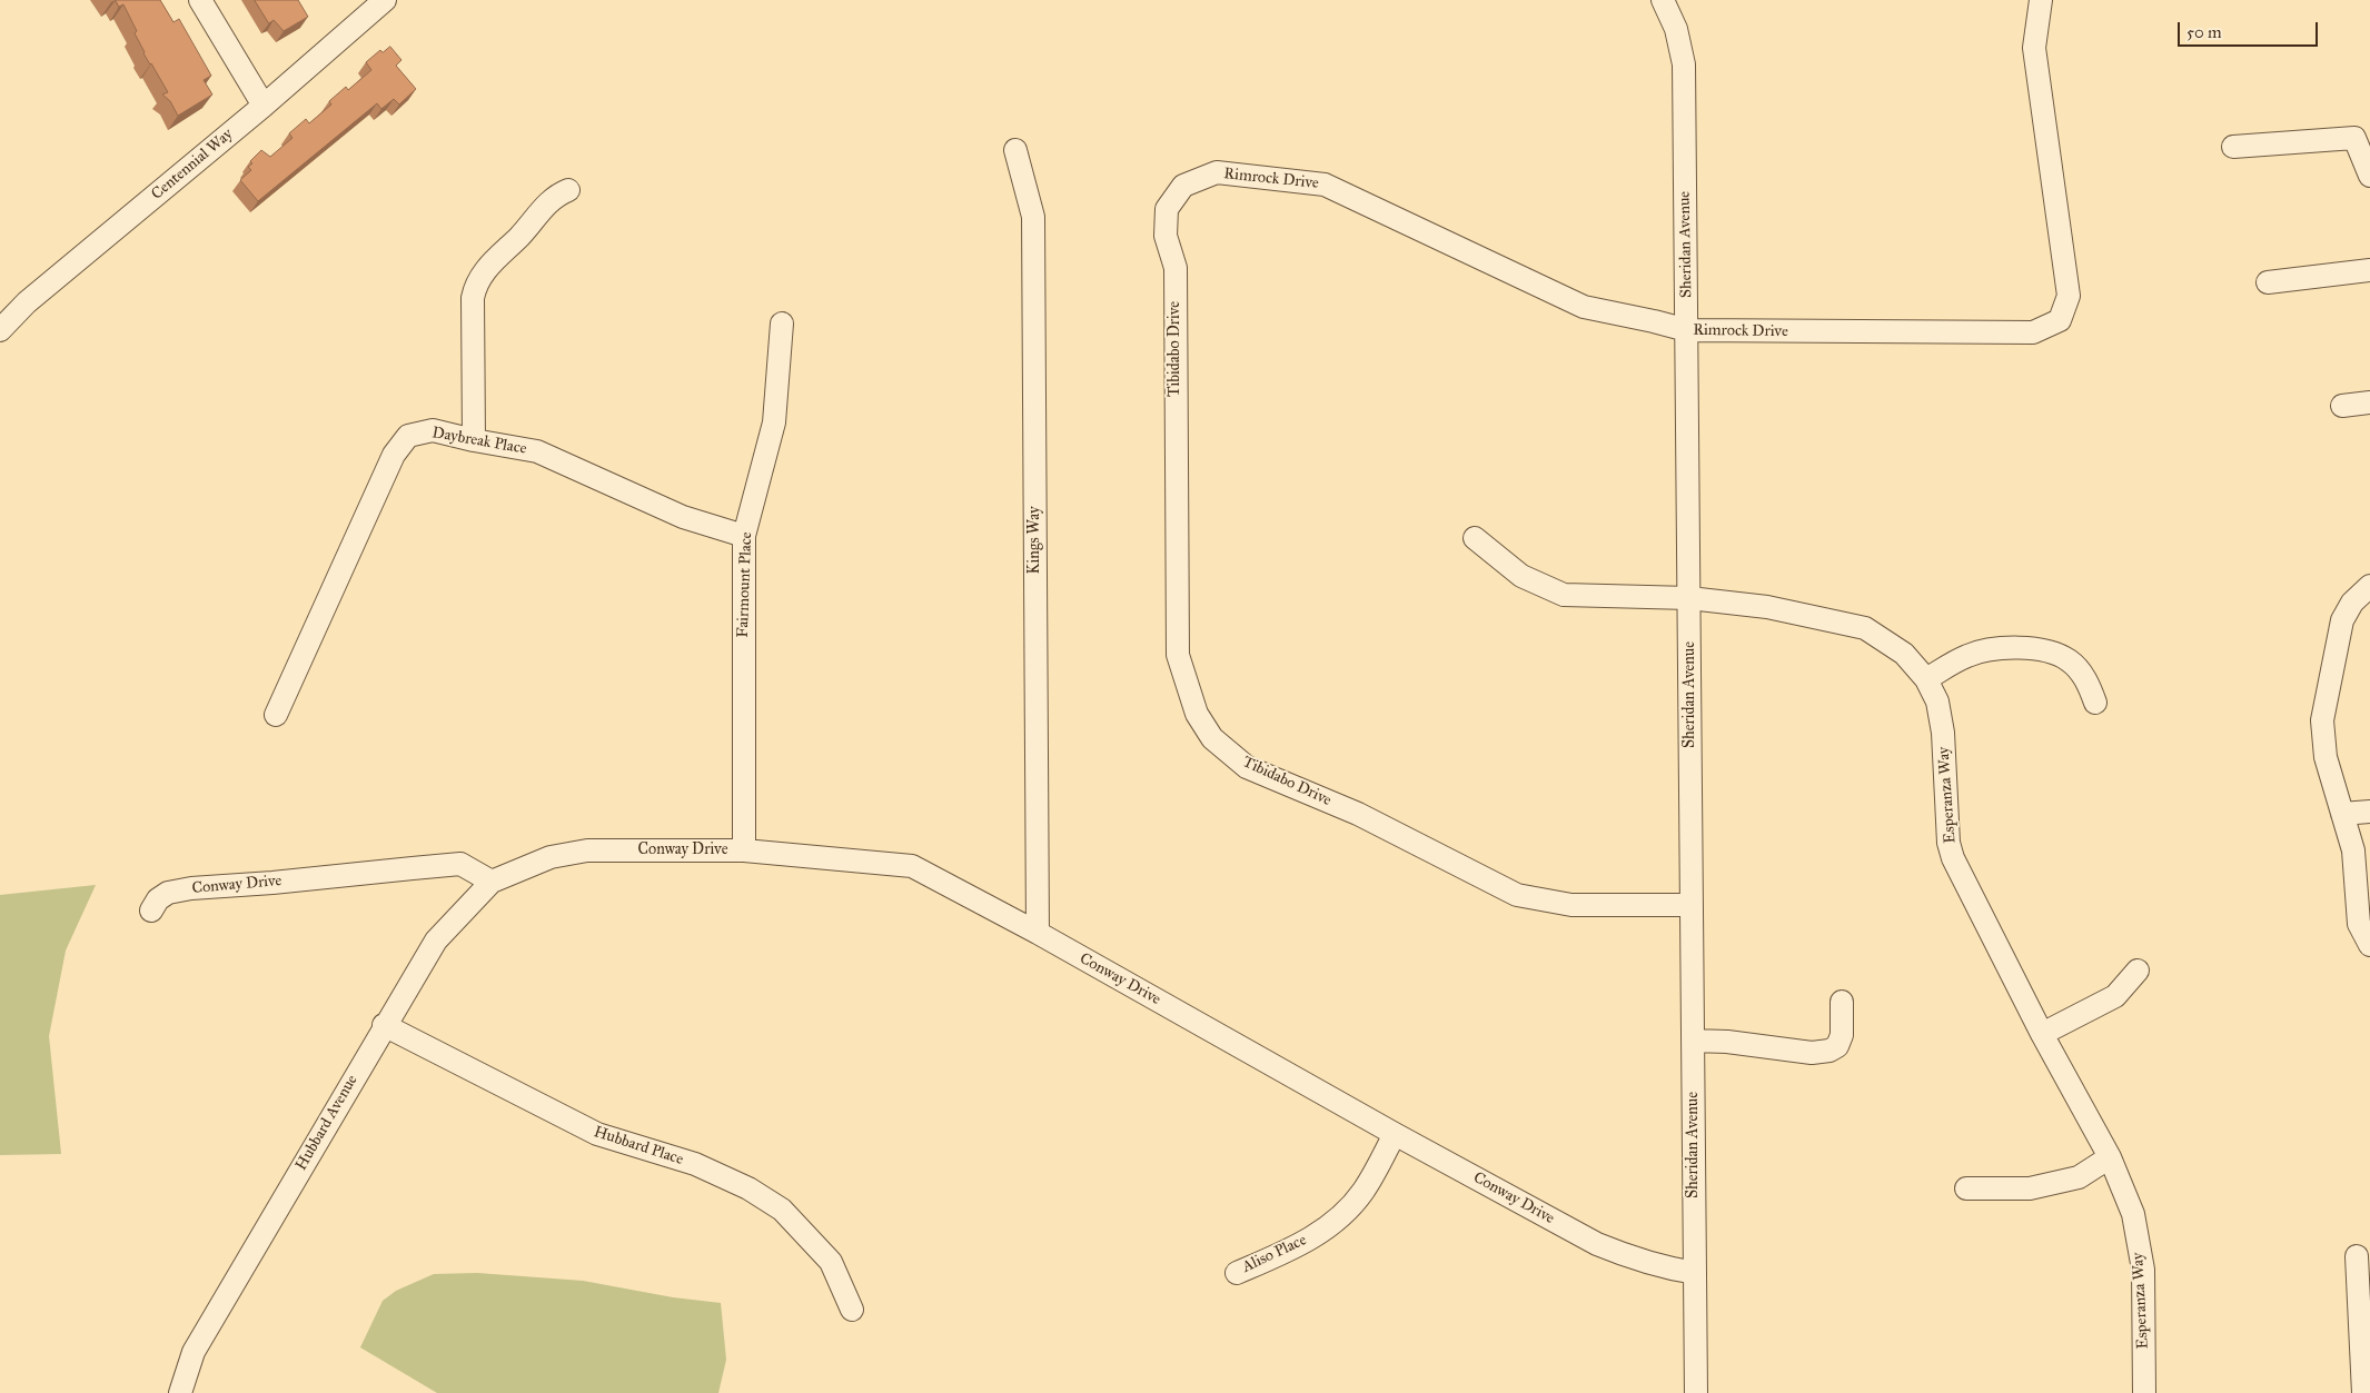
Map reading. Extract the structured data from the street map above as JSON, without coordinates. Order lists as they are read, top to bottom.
{
  "streets": {
    "street": [
      "Centennial Way",
      "Rimrock Drive",
      "Sheridan Avenue",
      "Tibidabo Drive",
      "Daybreak Place",
      "Kings Way",
      "Fairmount Place",
      "Esperanza Way",
      "Conway Drive",
      "Hubbard Avenue",
      "Hubbard Place",
      "Aliso Place"
    ]
  },
  "crossings": [
    ["Rimrock Drive", "Sheridan Avenue"],
    ["Rimrock Drive", "Tibidabo Drive"],
    ["Sheridan Avenue", "Tibidabo Drive"],
    ["Sheridan Avenue", "Esperanza Way"],
    ["Sheridan Avenue", "Conway Drive"],
    ["Daybreak Place", "Fairmount Place"],
    ["Kings Way", "Conway Drive"],
    ["Fairmount Place", "Conway Drive"],
    ["Conway Drive", "Hubbard Avenue"],
    ["Conway Drive", "Aliso Place"],
    ["Hubbard Avenue", "Hubbard Place"]
  ],
  "scale_bar": "50 m"
}
